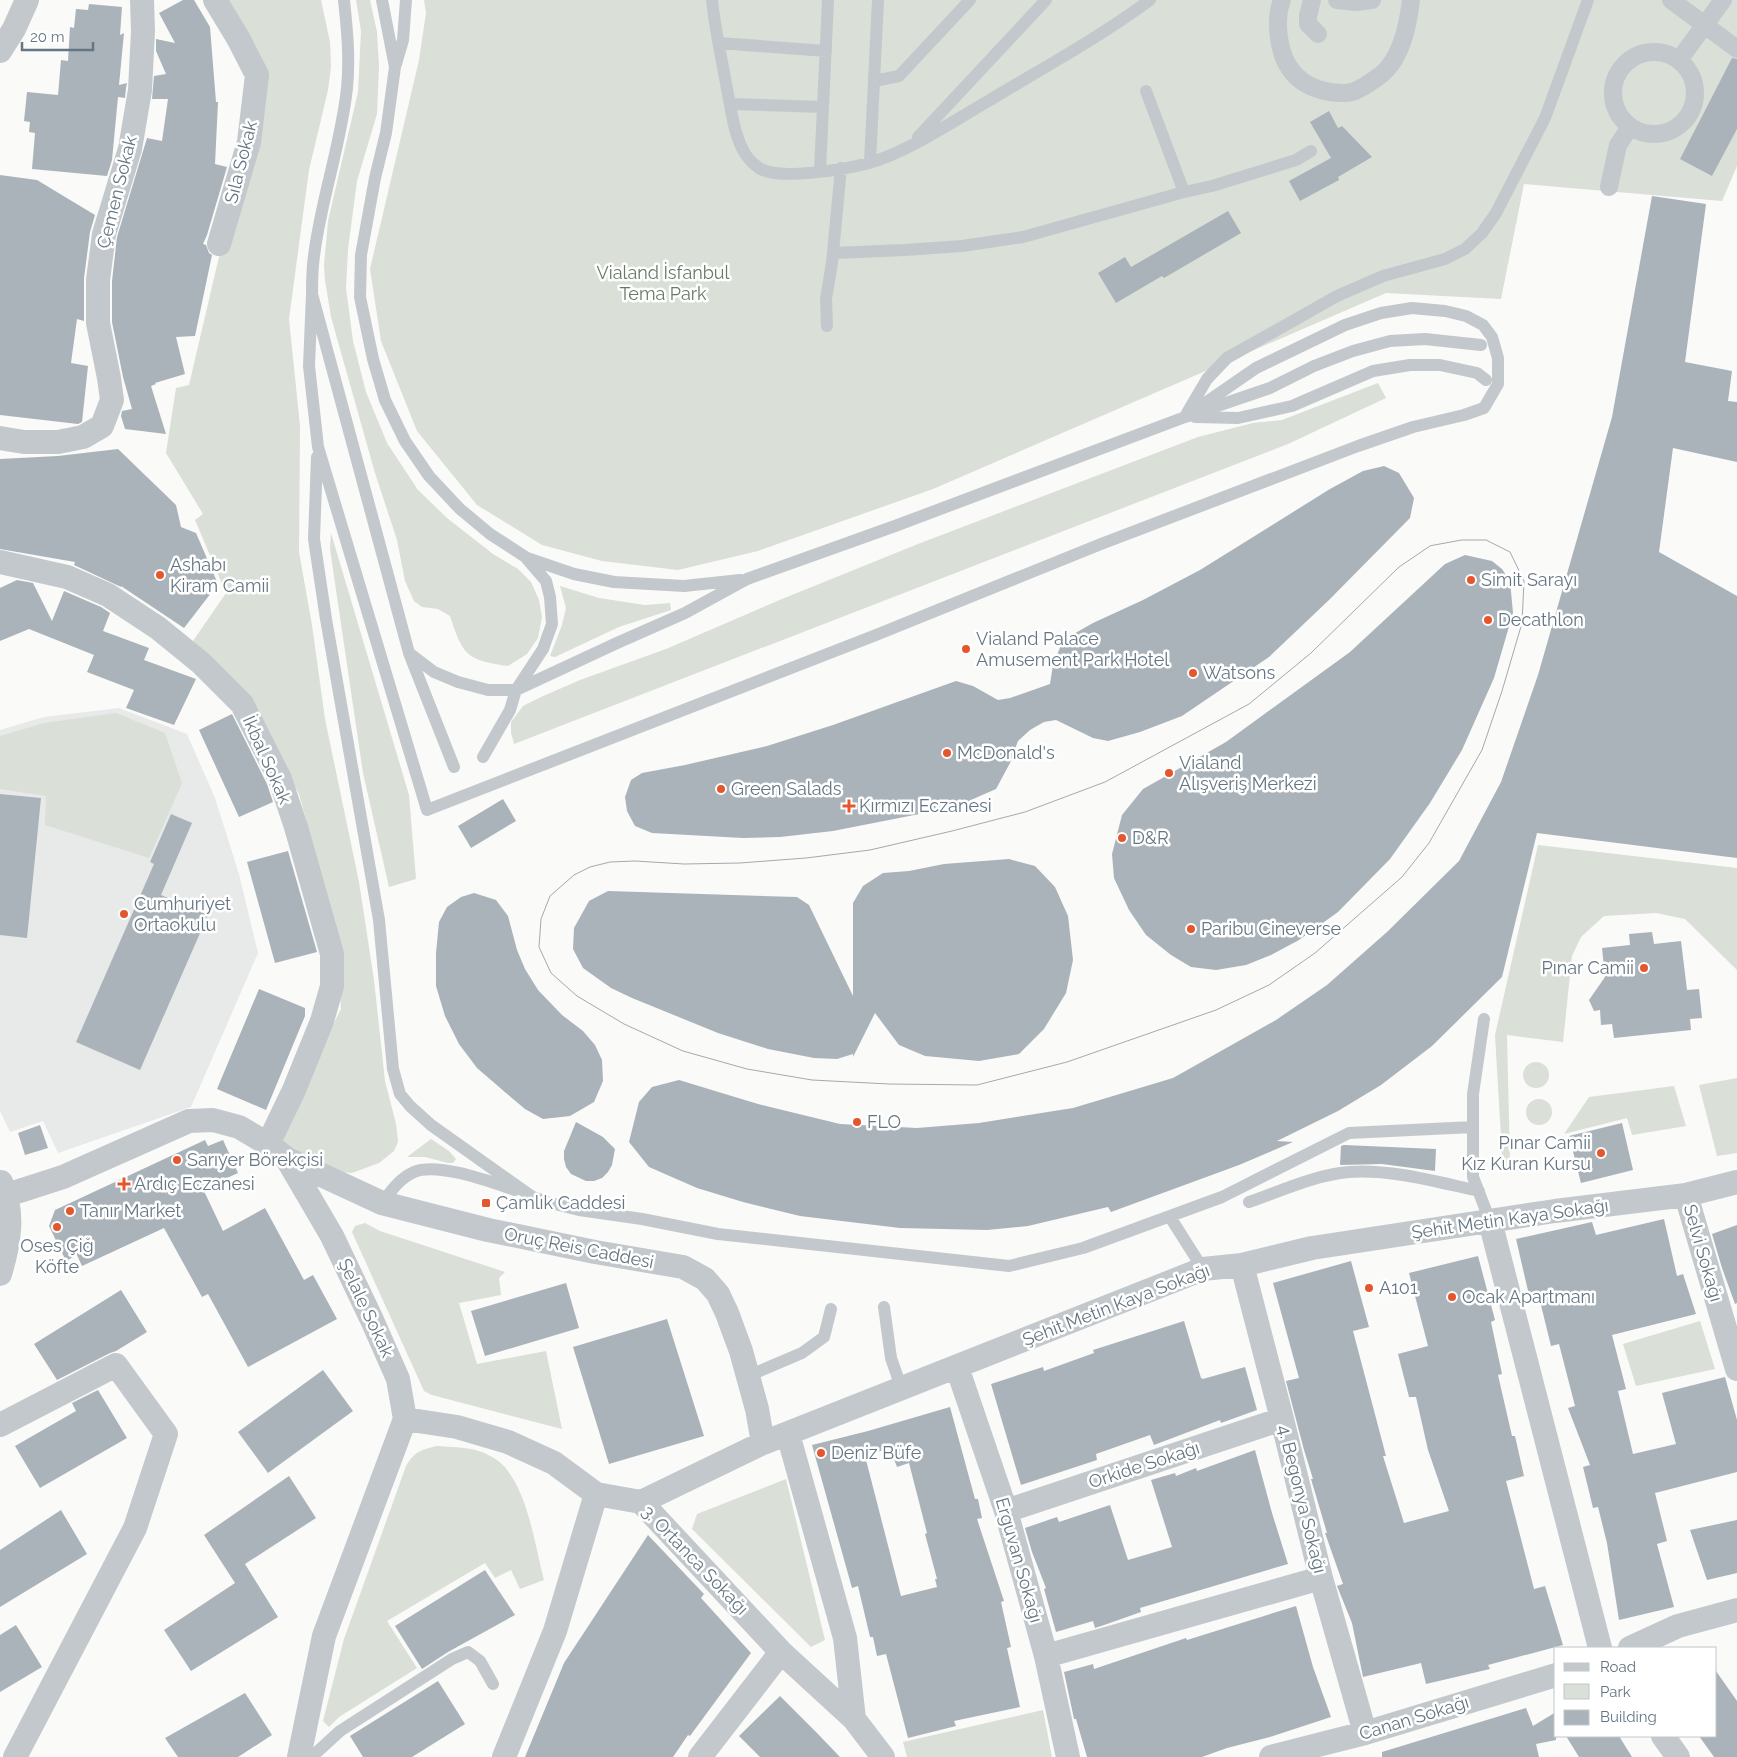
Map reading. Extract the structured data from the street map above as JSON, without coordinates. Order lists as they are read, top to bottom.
{
  "streets": {
    "street": [
      "Sıla Sokak",
      "Çemen Sokak",
      "İkbal Sokak",
      "Şehit Metin Kaya Sokağı",
      "Oruç Reis Caddesi",
      "Selvi Sokağı",
      "Şelale Sokak",
      "Orkide Sokağı",
      "4. Begonya Sokağı",
      "3. Ortanca Sokağı",
      "Erguvan Sokağı",
      "Canan Sokağı"
    ]
  },
  "crossings": [
    ["İkbal Sokak", "Şelale Sokak"],
    ["Şehit Metin Kaya Sokağı", "Oruç Reis Caddesi"],
    ["Şehit Metin Kaya Sokağı", "Selvi Sokağı"],
    ["Şehit Metin Kaya Sokağı", "4. Begonya Sokağı"],
    ["Şehit Metin Kaya Sokağı", "3. Ortanca Sokağı"],
    ["Şehit Metin Kaya Sokağı", "Erguvan Sokağı"],
    ["Oruç Reis Caddesi", "Şelale Sokak"],
    ["Şelale Sokak", "3. Ortanca Sokağı"],
    ["Orkide Sokağı", "4. Begonya Sokağı"],
    ["Orkide Sokağı", "Erguvan Sokağı"],
    ["4. Begonya Sokağı", "Canan Sokağı"]
  ],
  "parks": ["Vialand İsfanbul Tema Park"],
  "places": {
    "other": [
      "Ashabı Kiram Camii",
      "Simit Sarayı",
      "Decathlon",
      "Vialand Palace Amusement Park Hotel",
      "Watsons",
      "McDonald's",
      "Vialand Alışveriş Merkezi",
      "Green Salads",
      "D&R",
      "Cumhuriyet Ortaokulu",
      "Paribu Cineverse",
      "Pınar Camii",
      "FLO",
      "Pınar Camii Kız Kuran Kursu",
      "Sarıyer Börekçisi",
      "Tanır Market",
      "Oses Çiğ Köfte",
      "A101",
      "Ocak Apartmanı",
      "Deniz Büfe"
    ],
    "health": ["Kırmızı Eczanesi", "Ardıç Eczanesi"],
    "transit": ["Çamlık Caddesi"]
  },
  "legend": ["Road", "Park", "Building"],
  "scale_bar": "20 m"
}
